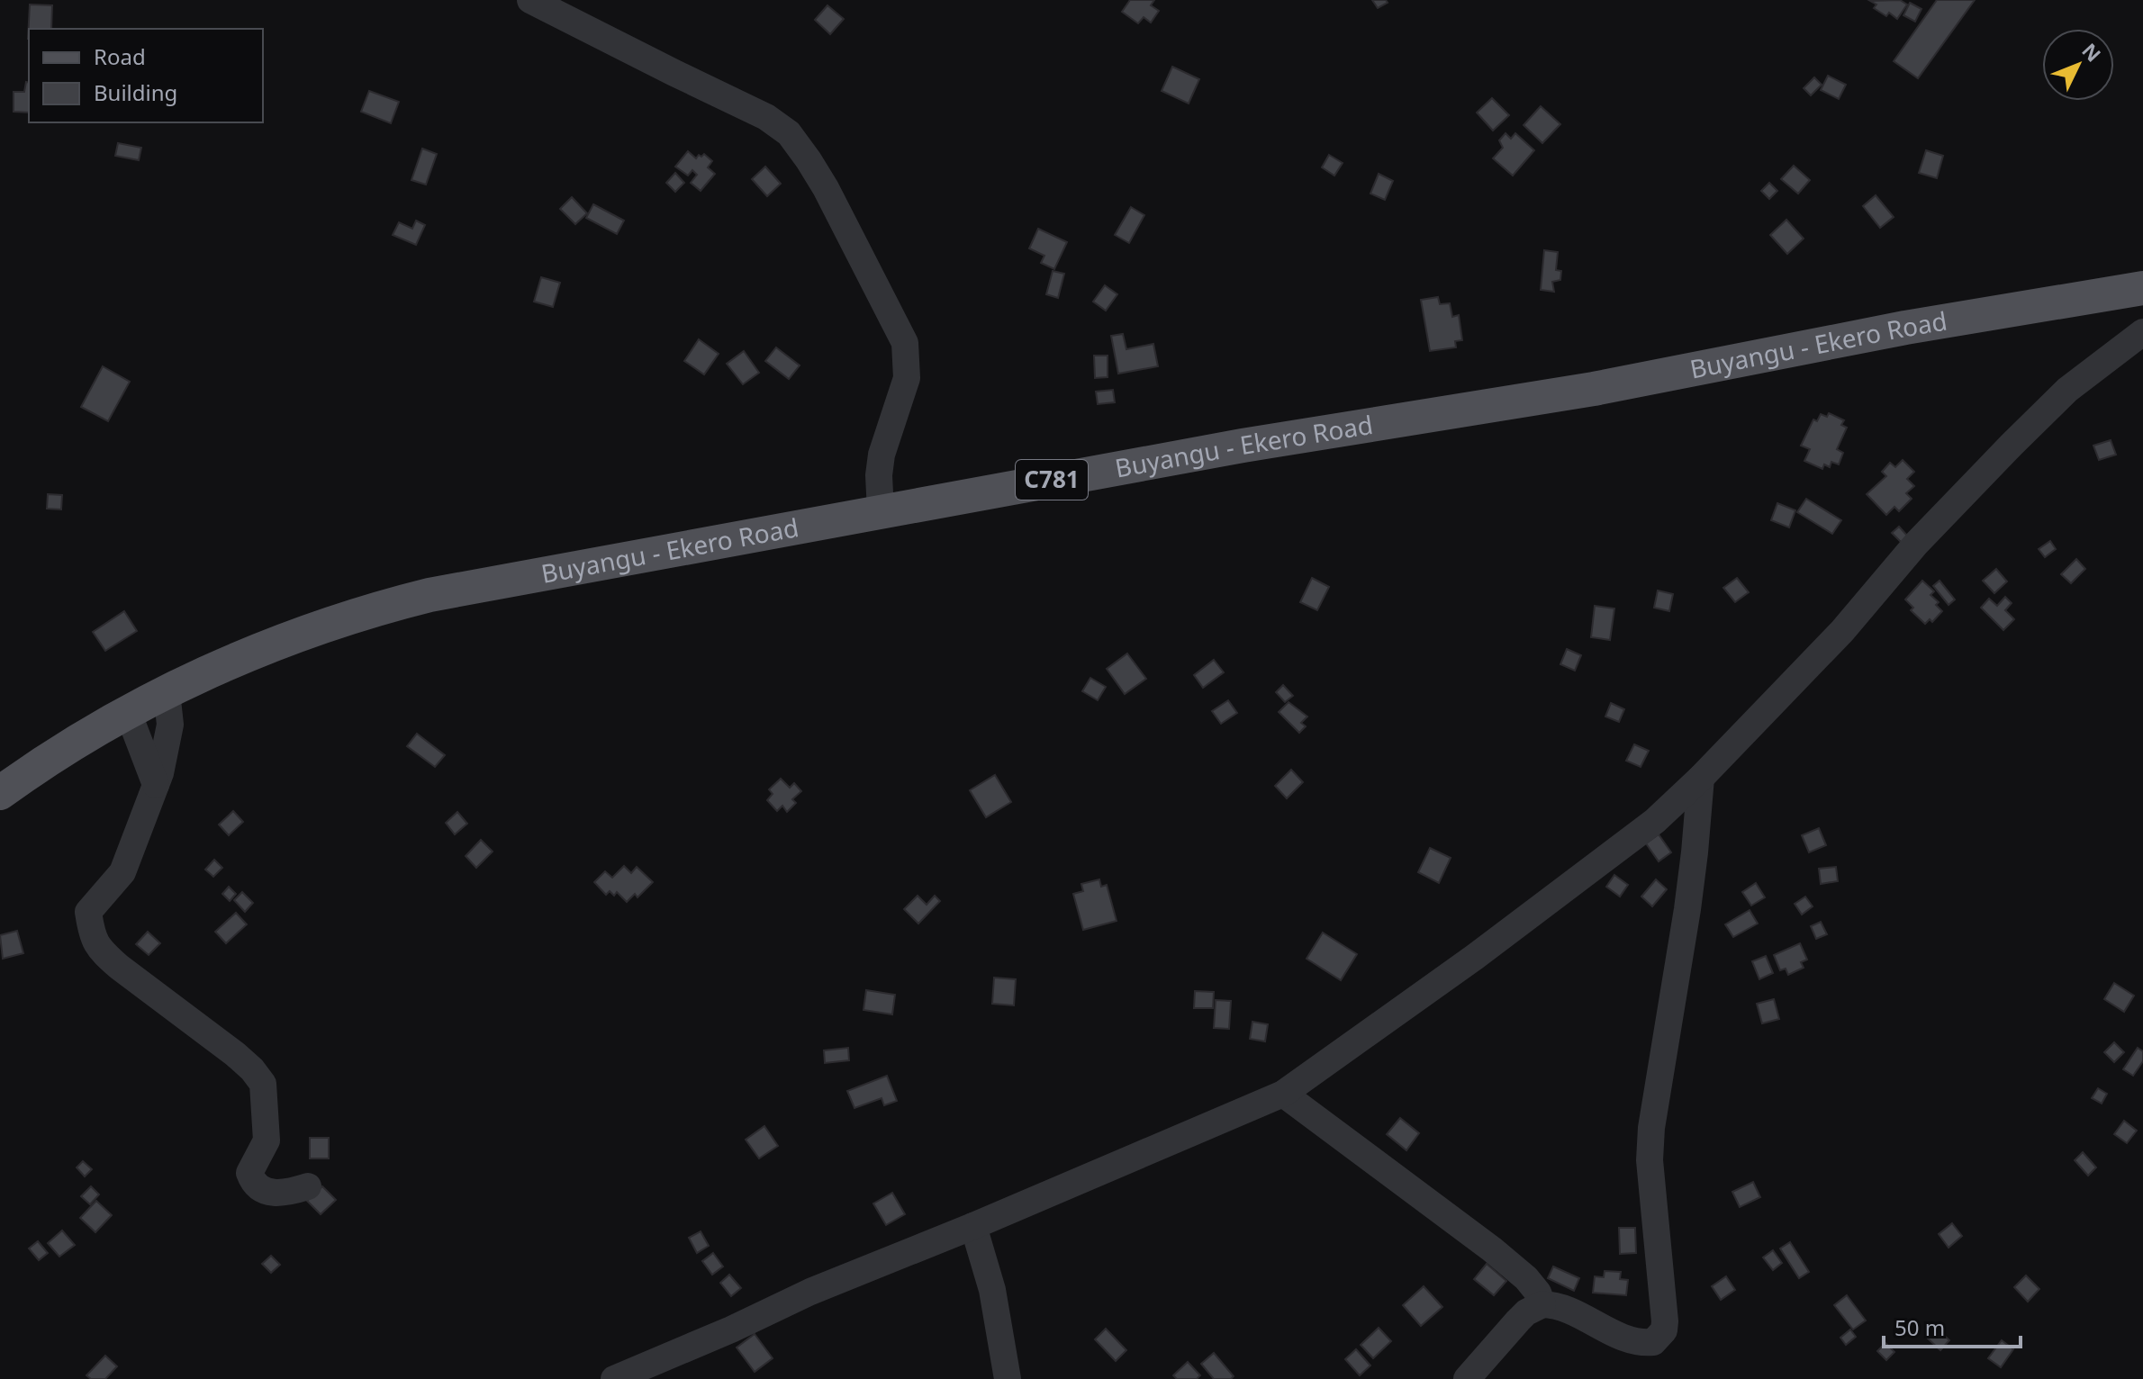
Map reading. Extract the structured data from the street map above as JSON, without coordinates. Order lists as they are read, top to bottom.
{
  "streets": {
    "main road": ["Buyangu - Ekero Road", "C781"]
  },
  "legend": ["Road", "Building"],
  "scale_bar": "50 m",
  "north": "top right"
}
